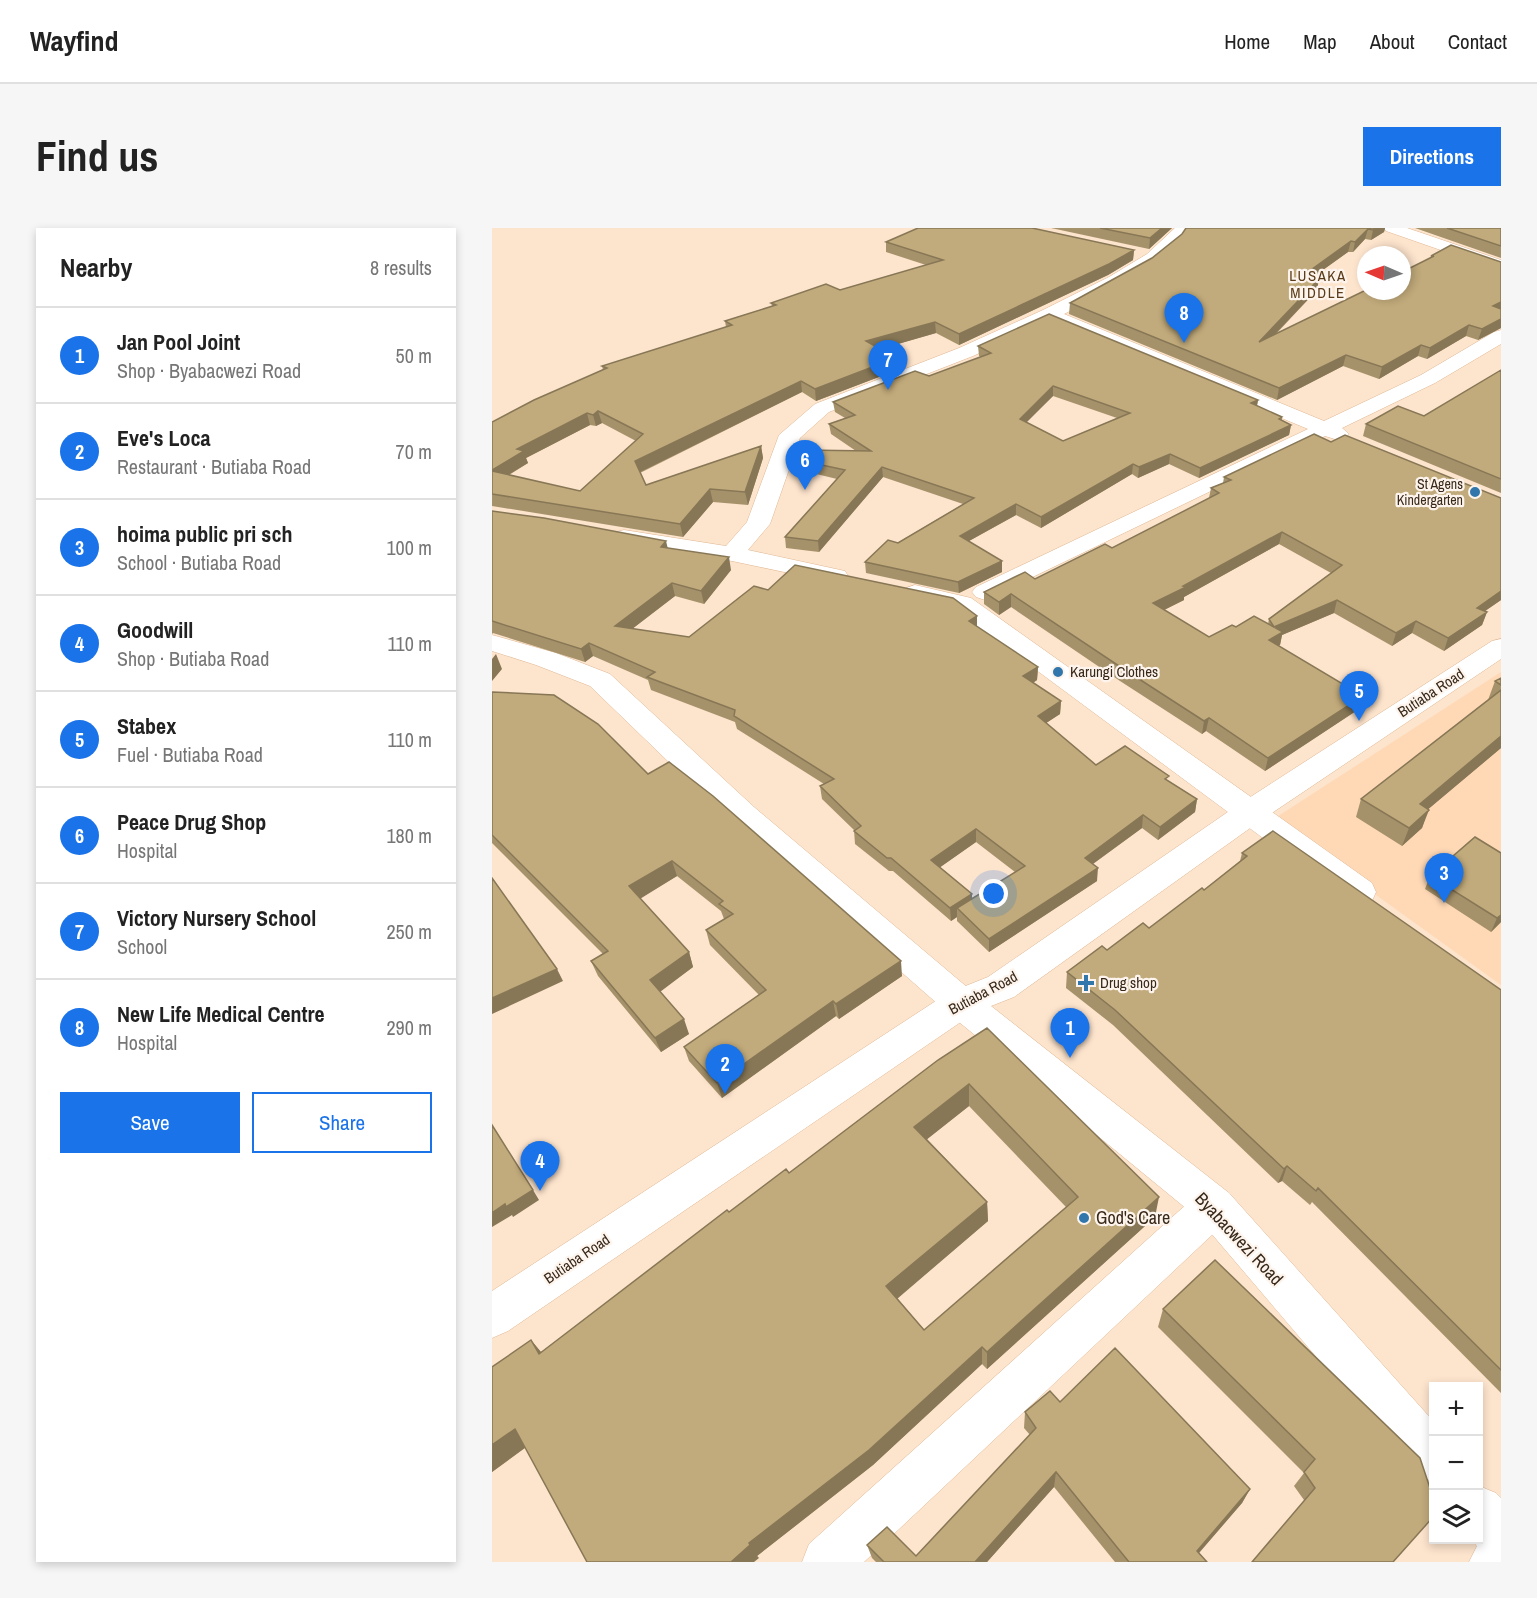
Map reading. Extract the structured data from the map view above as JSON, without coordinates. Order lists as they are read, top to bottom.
{
  "streets": {
    "street": ["Butiaba Road", "Byabacwezi Road"]
  },
  "crossings": [
    ["Butiaba Road", "Byabacwezi Road"]
  ],
  "districts": ["LUSAKA MIDDLE"],
  "places": {
    "other": ["St Agens Kindergarten", "Karungi Clothes", "God's Care"],
    "health": ["Drug shop"]
  },
  "north": "left",
  "page": {
    "header": "Wayfind",
    "nav": [
      "Home",
      "Map",
      "About",
      "Contact"
    ],
    "buttons": [
      "Directions",
      ["Save", "Share"]
    ],
    "title": "Find us",
    "heading": ["Nearby", "8 results"],
    "pins": [
      "8",
      "7",
      "6",
      "5",
      "3",
      "1",
      "2",
      "4"
    ],
    "list": [
      {
        "mark": "1",
        "name": "Jan Pool Joint",
        "note": "Shop · Byabacwezi Road",
        "value": "50 m"
      },
      {
        "mark": "2",
        "name": "Eve's Loca",
        "note": "Restaurant · Butiaba Road",
        "value": "70 m"
      },
      {
        "mark": "3",
        "name": "hoima public pri sch",
        "note": "School · Butiaba Road",
        "value": "100 m"
      },
      {
        "mark": "4",
        "name": "Goodwill",
        "note": "Shop · Butiaba Road",
        "value": "110 m"
      },
      {
        "mark": "5",
        "name": "Stabex",
        "note": "Fuel · Butiaba Road",
        "value": "110 m"
      },
      {
        "mark": "6",
        "name": "Peace Drug Shop",
        "note": "Hospital",
        "value": "180 m"
      },
      {
        "mark": "7",
        "name": "Victory Nursery School",
        "note": "School",
        "value": "250 m"
      },
      {
        "mark": "8",
        "name": "New Life Medical Centre",
        "note": "Hospital",
        "value": "290 m"
      }
    ],
    "map_buttons": ["+", "−"]
  }
}
